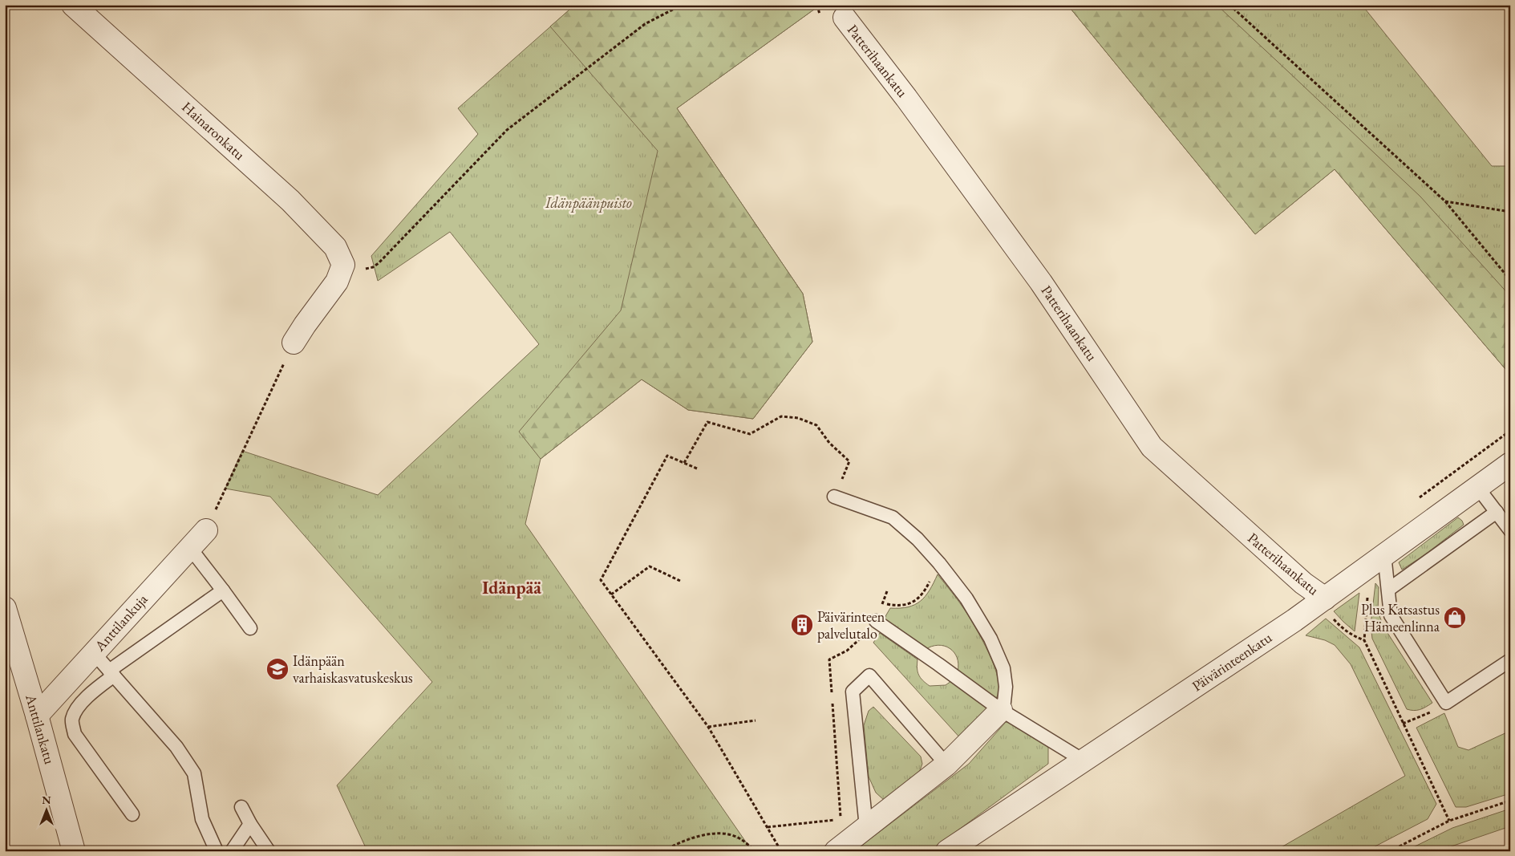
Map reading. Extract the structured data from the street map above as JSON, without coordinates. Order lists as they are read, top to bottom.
{
  "streets": {
    "street": [
      "Patterihaankatu",
      "Hainaronkatu",
      "Anttilankuja",
      "Päivärinteenkatu",
      "Anttilankatu"
    ]
  },
  "crossings": [
    ["Patterihaankatu", "Päivärinteenkatu"],
    ["Anttilankuja", "Anttilankatu"]
  ],
  "districts": ["Idänpää"],
  "parks": ["Idänpäänpuisto"],
  "places": {
    "shop": ["Plus Katsastus Hämeenlinna"],
    "building": ["Päivärinteen palvelutalo"],
    "school or university": ["Idänpään varhaiskasvatuskeskus"]
  },
  "north": "top"
}
